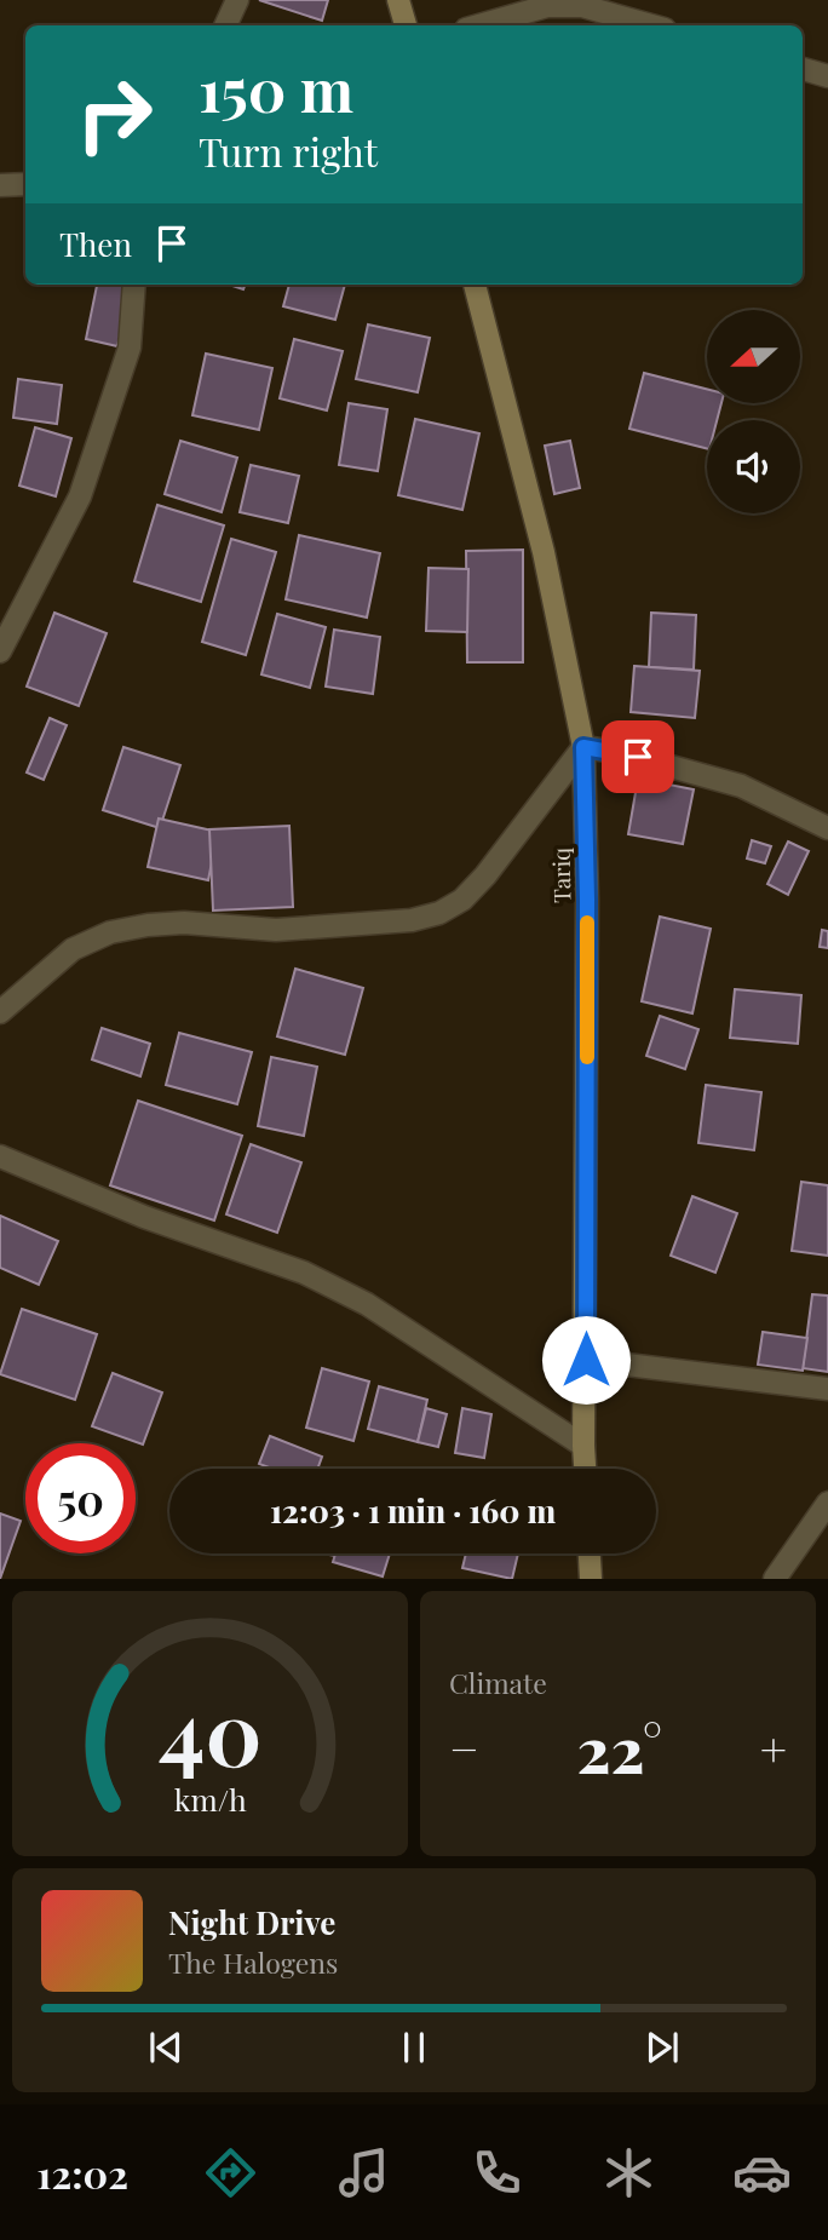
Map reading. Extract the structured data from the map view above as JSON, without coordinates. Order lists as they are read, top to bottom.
{
  "streets": {
    "main road": ["Tariq"]
  },
  "north": "left",
  "page": {
    "turn": ["150 m", "Turn right"],
    "then": "Then",
    "limit": "50",
    "trip": "12:03 · 1 min · 160 m",
    "tile": "Climate",
    "heat": ["−", "22°", "+"],
    "song": ["Night Drive", "The Halogens"],
    "tabs": "12:02",
    "gauge": ["40", "km/h"]
  }
}
